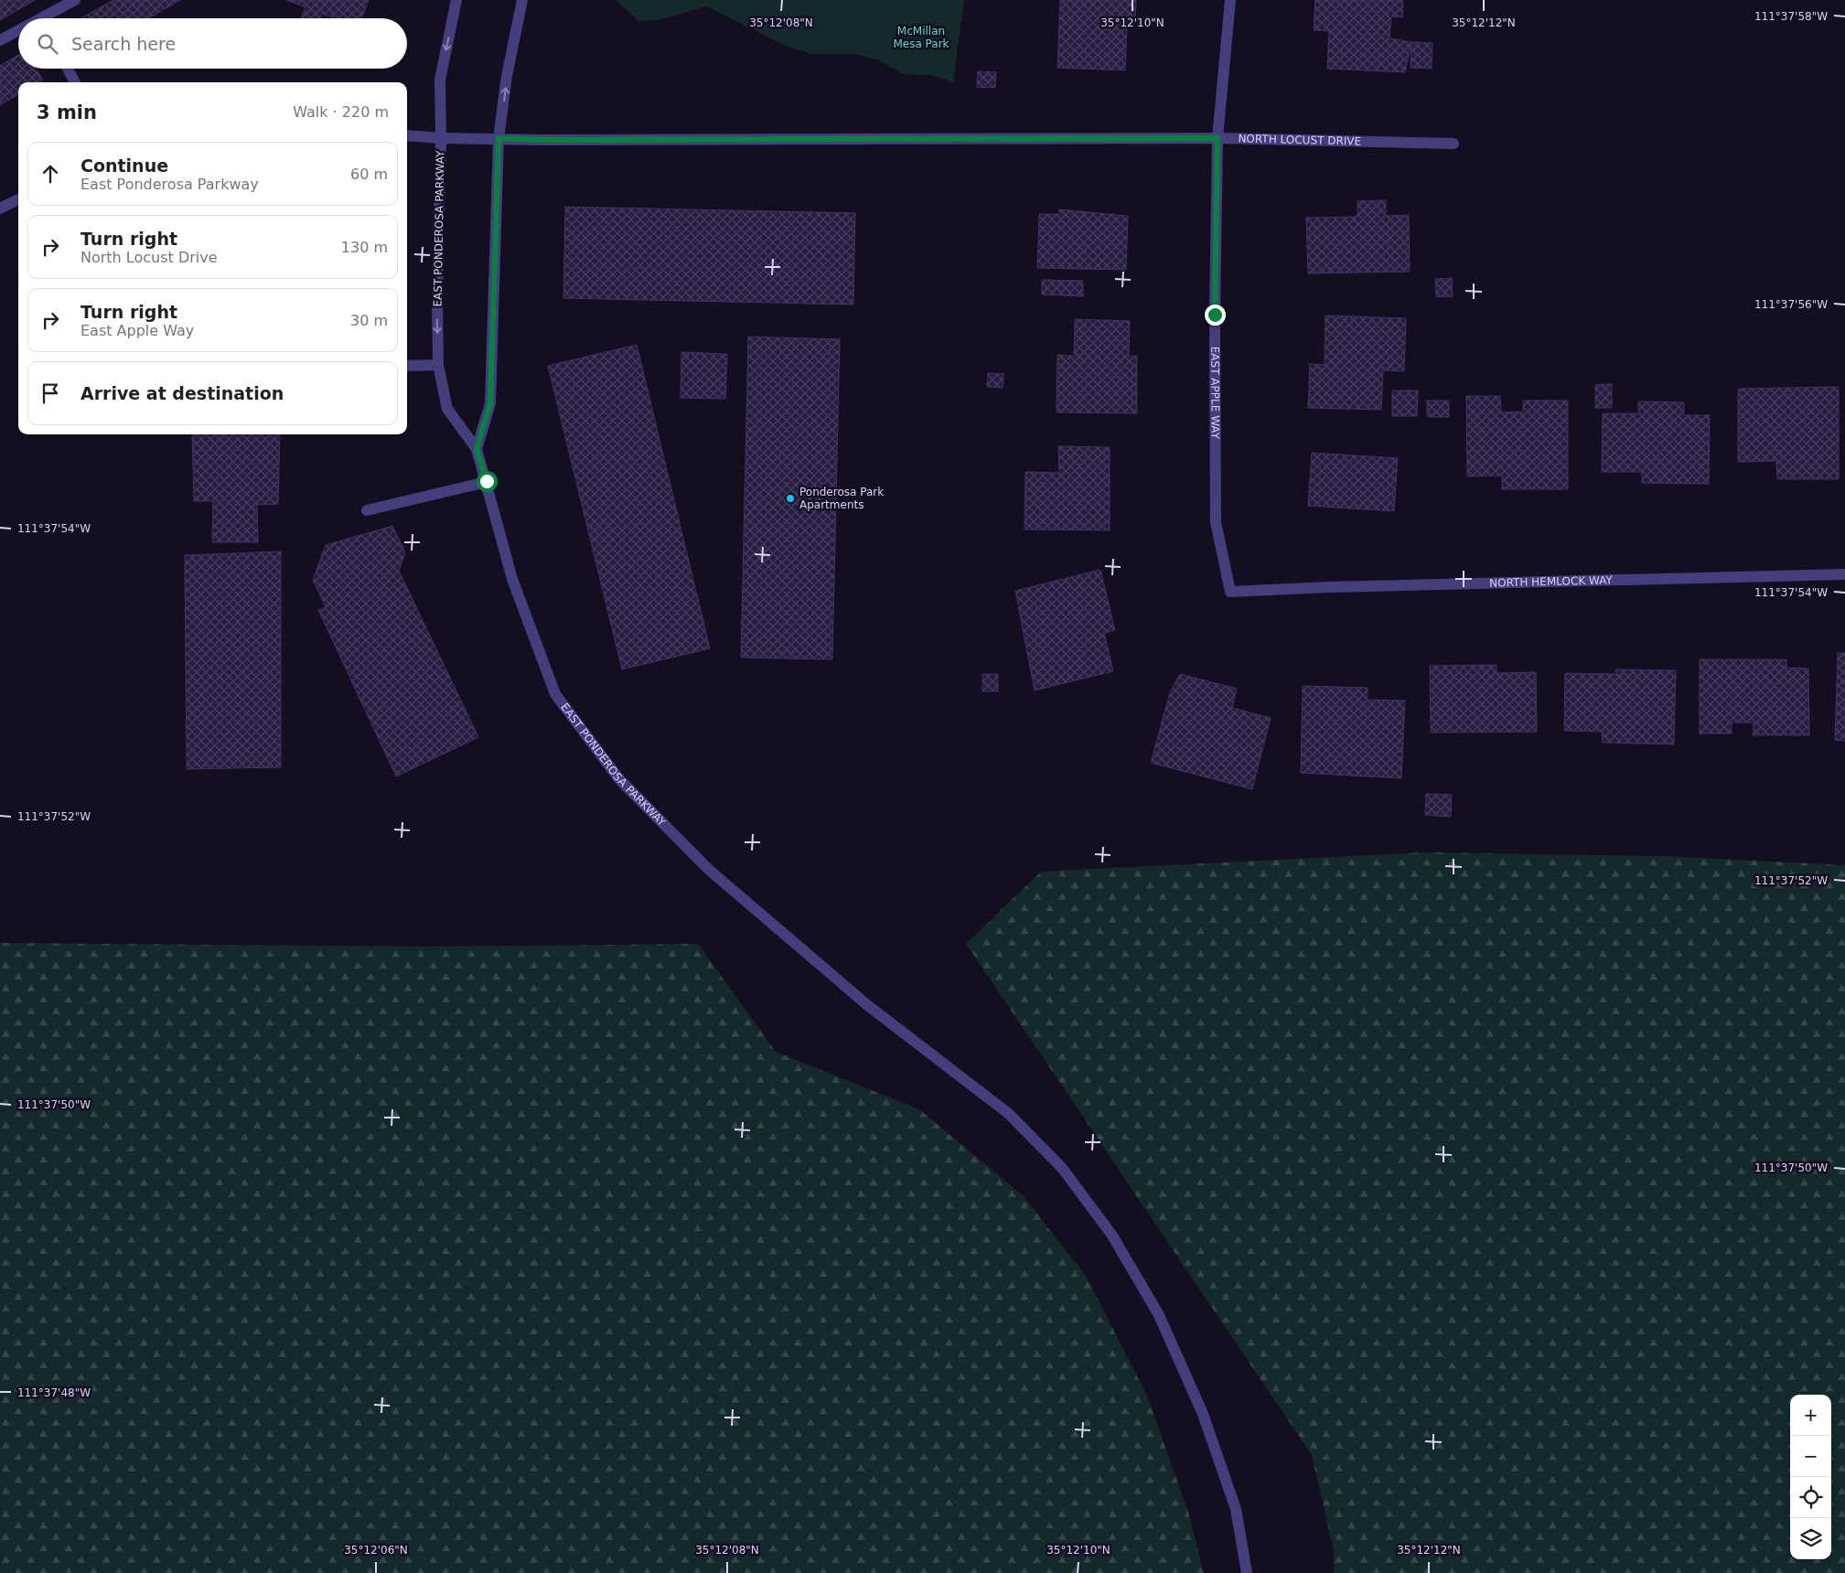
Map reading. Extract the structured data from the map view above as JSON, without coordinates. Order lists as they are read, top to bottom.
{
  "streets": {
    "street": [
      "NORTH LOCUST DRIVE",
      "EAST PONDEROSA PARKWAY",
      "EAST APPLE WAY",
      "NORTH HEMLOCK WAY"
    ]
  },
  "crossings": [
    ["NORTH LOCUST DRIVE", "EAST PONDEROSA PARKWAY"],
    ["NORTH LOCUST DRIVE", "EAST APPLE WAY"],
    ["EAST APPLE WAY", "NORTH HEMLOCK WAY"]
  ],
  "parks": ["McMillan Mesa Park"],
  "places": ["Ponderosa Park Apartments"],
  "page": {
    "search": "Search here",
    "heading": ["3 min", "Walk · 220 m"],
    "list": [
      ["Continue", "East Ponderosa Parkway", "60 m"],
      ["Turn right", "North Locust Drive", "130 m"],
      ["Turn right", "East Apple Way", "30 m"],
      "Arrive at destination"
    ],
    "map_buttons": ["+", "−"]
  },
  "coordinates": [
    "111°37'58\"W",
    "35°12'08\"N",
    "35°12'10\"N",
    "35°12'12\"N",
    "111°37'56\"W",
    "111°37'54\"W",
    "111°37'52\"W",
    "111°37'50\"W",
    "111°37'48\"W",
    "35°12'06\"N"
  ]
}
